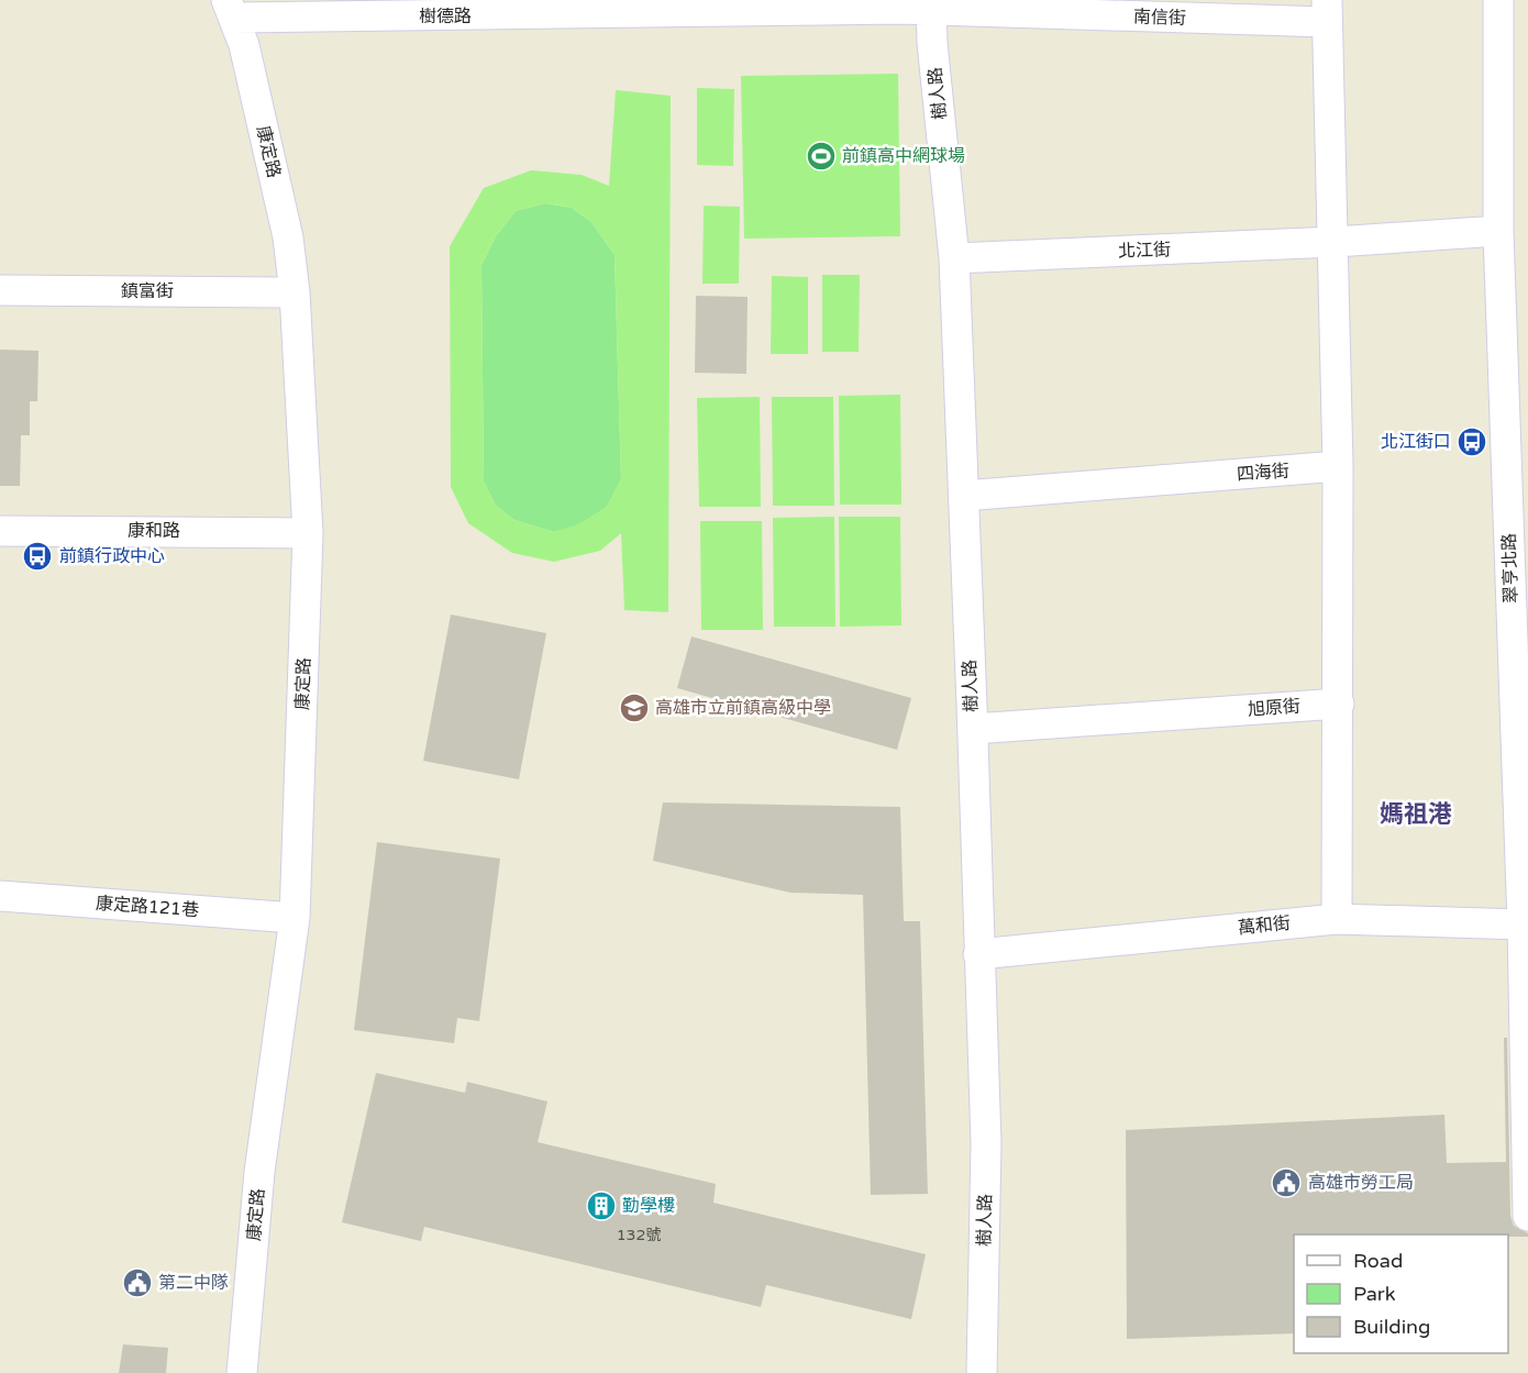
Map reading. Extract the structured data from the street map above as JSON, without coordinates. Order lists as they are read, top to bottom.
{
  "streets": {
    "street": [
      "樹德路",
      "南信街",
      "樹人路",
      "康定路",
      "北江街",
      "鎮富街",
      "四海街",
      "康和路",
      "翠亨北路",
      "旭原街",
      "康定路121巷",
      "萬和街"
    ]
  },
  "crossings": [
    ["樹德路", "南信街"],
    ["樹德路", "樹人路"],
    ["樹德路", "康定路"],
    ["南信街", "樹人路"],
    ["樹人路", "北江街"],
    ["樹人路", "四海街"],
    ["樹人路", "旭原街"],
    ["樹人路", "萬和街"],
    ["康定路", "鎮富街"],
    ["康定路", "康和路"],
    ["康定路", "康定路121巷"],
    ["北江街", "翠亨北路"],
    ["翠亨北路", "萬和街"]
  ],
  "districts": ["媽祖港"],
  "places": {
    "sports": ["前鎮高中網球場"],
    "bus stop": ["北江街口", "前鎮行政中心"],
    "school or university": ["高雄市立前鎮高級中學"],
    "public building": ["高雄市勞工局", "第二中隊"],
    "building": ["勤學樓"]
  },
  "house_numbers": ["132號"],
  "legend": ["Road", "Park", "Building"]
}
